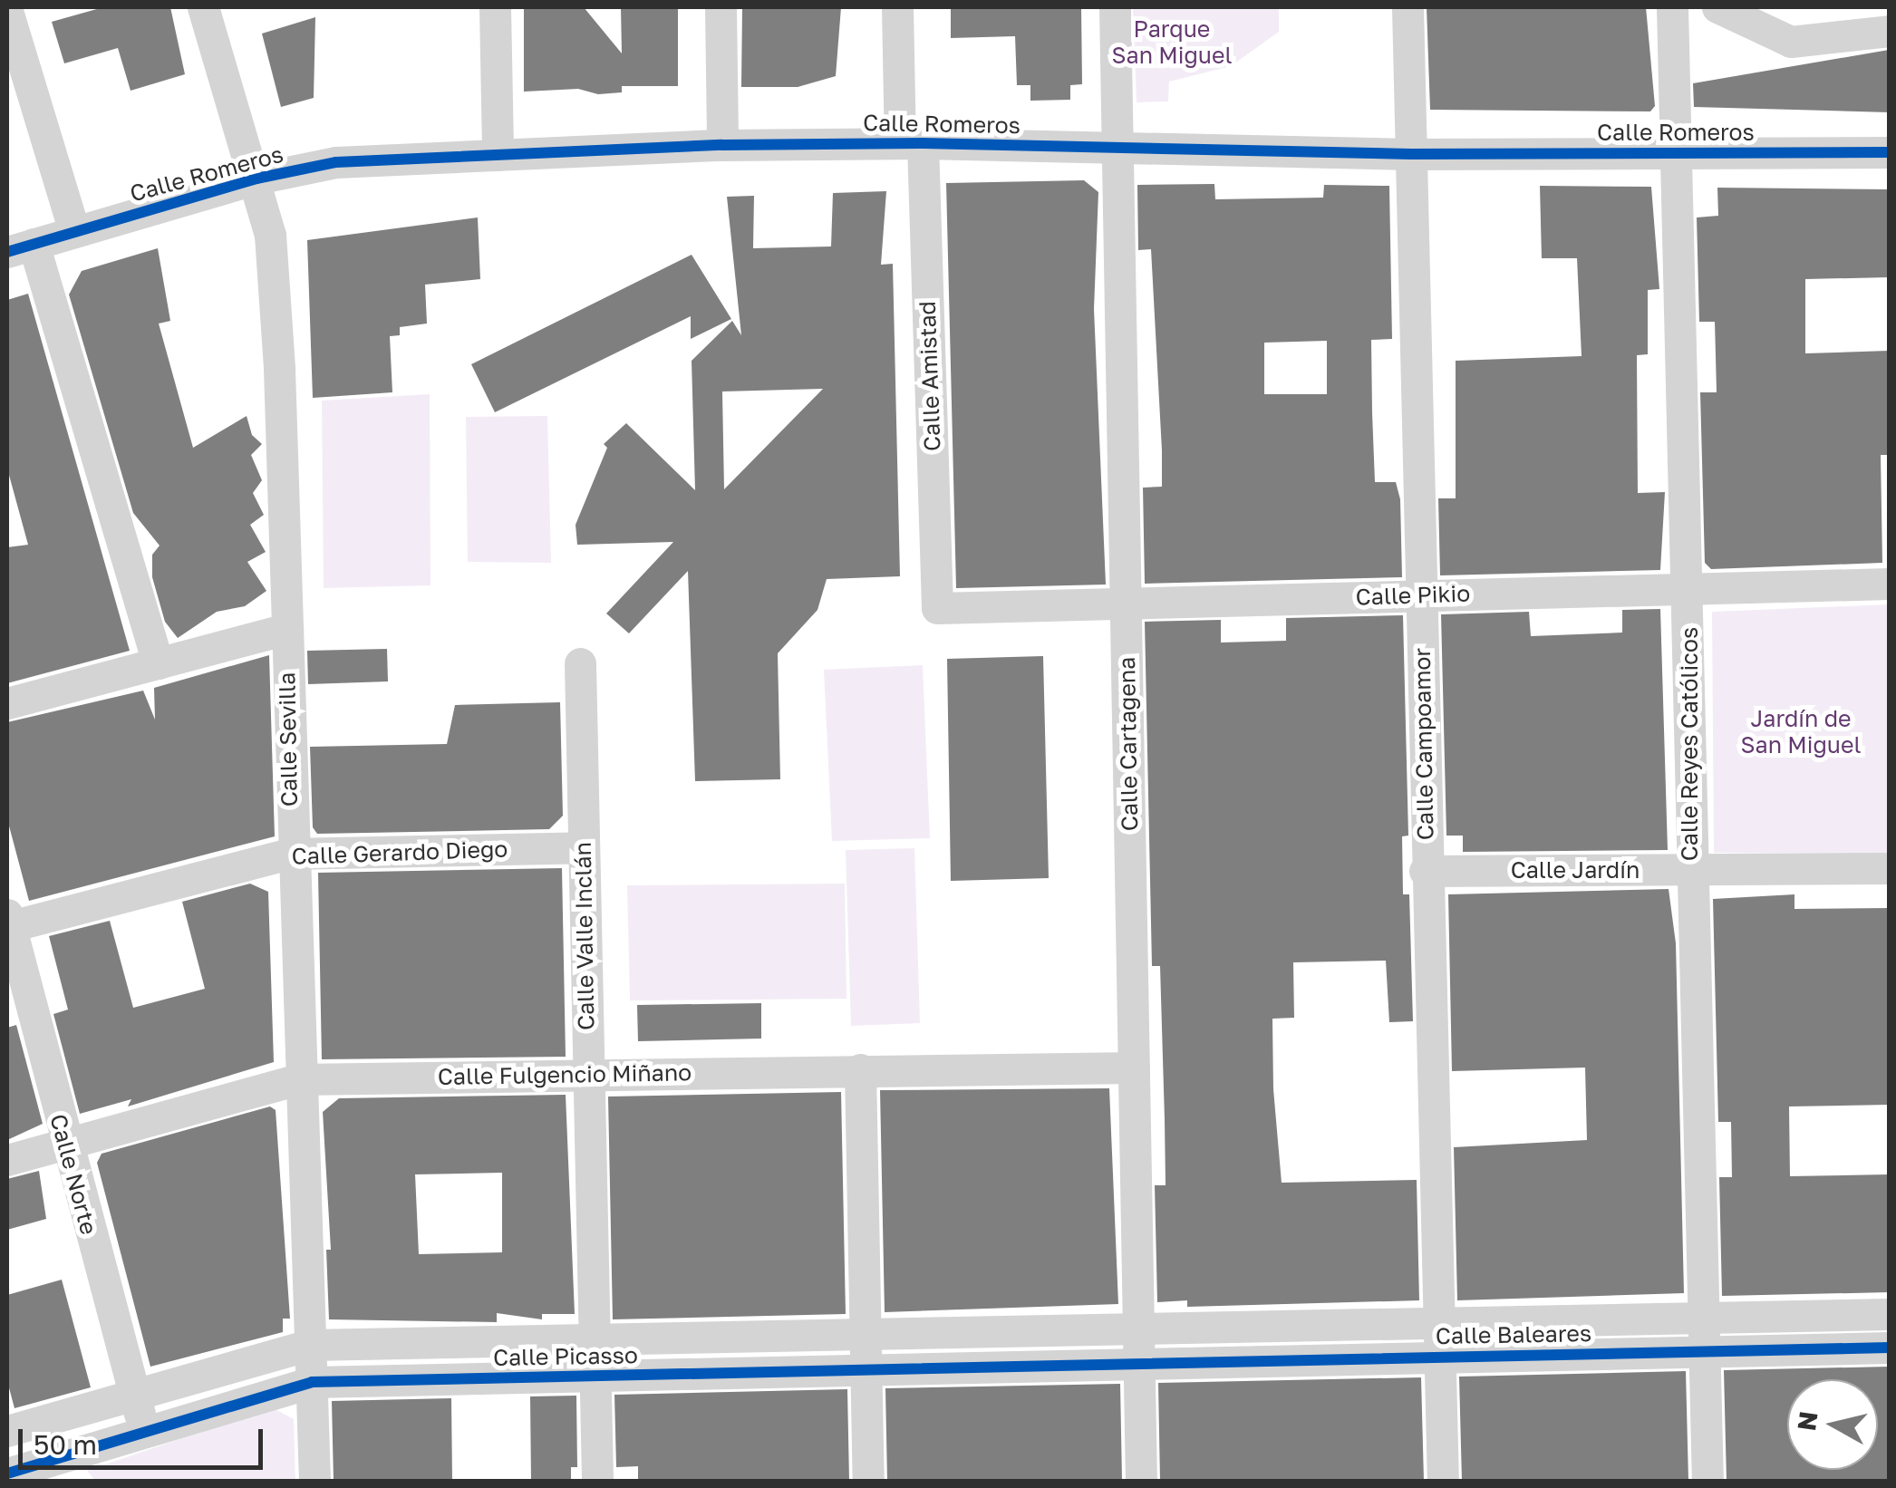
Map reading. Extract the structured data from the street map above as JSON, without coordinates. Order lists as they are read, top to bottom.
{
  "streets": {
    "street": [
      "Calle Romeros",
      "Calle Amistad",
      "Calle Pikio",
      "Calle Sevilla",
      "Calle Cartagena",
      "Calle Campoamor",
      "Calle Reyes Católicos",
      "Calle Gerardo Diego",
      "Calle Jardín",
      "Calle Valle Inclán",
      "Calle Fulgencio Miñano",
      "Calle Norte",
      "Calle Baleares",
      "Calle Picasso"
    ]
  },
  "crossings": [
    ["Calle Romeros", "Calle Amistad"],
    ["Calle Romeros", "Calle Sevilla"],
    ["Calle Romeros", "Calle Cartagena"],
    ["Calle Romeros", "Calle Campoamor"],
    ["Calle Romeros", "Calle Reyes Católicos"],
    ["Calle Amistad", "Calle Pikio"],
    ["Calle Pikio", "Calle Cartagena"],
    ["Calle Pikio", "Calle Campoamor"],
    ["Calle Pikio", "Calle Reyes Católicos"],
    ["Calle Sevilla", "Calle Gerardo Diego"],
    ["Calle Sevilla", "Calle Fulgencio Miñano"],
    ["Calle Sevilla", "Calle Picasso"],
    ["Calle Cartagena", "Calle Fulgencio Miñano"],
    ["Calle Cartagena", "Calle Baleares"],
    ["Calle Cartagena", "Calle Picasso"],
    ["Calle Campoamor", "Calle Jardín"],
    ["Calle Campoamor", "Calle Baleares"],
    ["Calle Reyes Católicos", "Calle Jardín"],
    ["Calle Reyes Católicos", "Calle Baleares"],
    ["Calle Gerardo Diego", "Calle Valle Inclán"],
    ["Calle Gerardo Diego", "Calle Norte"],
    ["Calle Valle Inclán", "Calle Fulgencio Miñano"],
    ["Calle Valle Inclán", "Calle Picasso"],
    ["Calle Fulgencio Miñano", "Calle Norte"],
    ["Calle Norte", "Calle Picasso"],
    ["Calle Baleares", "Calle Picasso"]
  ],
  "parks": ["Parque San Miguel", "Jardín de San Miguel"],
  "scale_bar": "50 m",
  "north": "left"
}
